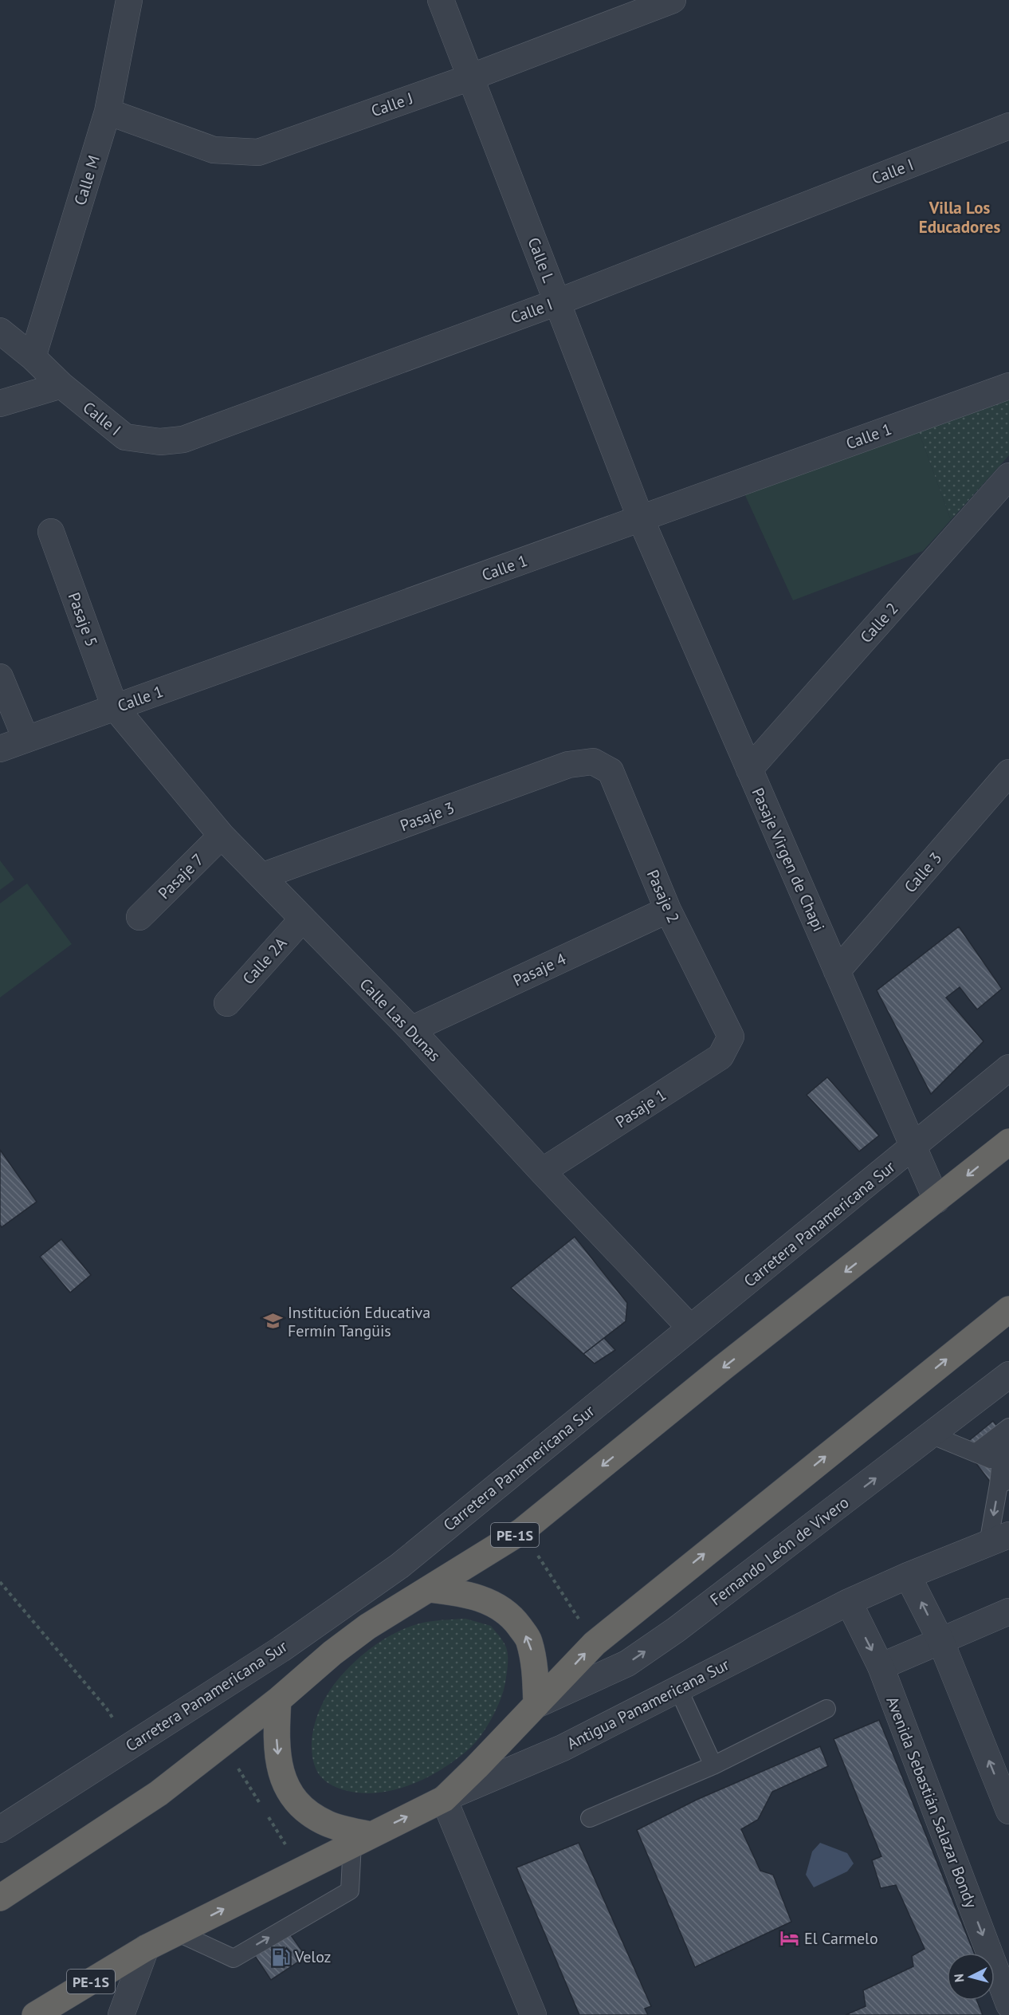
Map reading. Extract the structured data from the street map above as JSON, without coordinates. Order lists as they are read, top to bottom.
{
  "streets": {
    "highway": ["PE-1S"],
    "street": [
      "Calle J",
      "Calle I",
      "Calle M",
      "Calle L",
      "Calle 1",
      "Pasaje 5",
      "Calle 2",
      "Pasaje 3",
      "Pasaje Virgen de Chapi",
      "Calle 3",
      "Pasaje 7",
      "Pasaje 2",
      "Calle 2A",
      "Pasaje 4",
      "Calle Las Dunas",
      "Pasaje 1",
      "Carretera Panamericana Sur",
      "Fernando León de Vivero",
      "Antigua Panamericana Sur",
      "Avenida Sebastián Salazar Bondy"
    ]
  },
  "crossings": [
    ["Calle J", "Calle M"],
    ["Calle J", "Calle L"],
    ["Calle I", "Calle M"],
    ["Calle I", "Calle L"],
    ["Calle L", "Calle 1"],
    ["Calle L", "Pasaje Virgen de Chapi"],
    ["Calle 1", "Pasaje 5"],
    ["Calle 1", "Pasaje Virgen de Chapi"],
    ["Calle 1", "Calle Las Dunas"],
    ["Pasaje 5", "Calle Las Dunas"],
    ["Calle 2", "Pasaje Virgen de Chapi"],
    ["Pasaje 3", "Pasaje 2"],
    ["Pasaje 3", "Calle Las Dunas"],
    ["Pasaje Virgen de Chapi", "Calle 3"],
    ["Pasaje Virgen de Chapi", "Carretera Panamericana Sur"],
    ["Pasaje Virgen de Chapi", "PE-1S"],
    ["Pasaje 7", "Calle Las Dunas"],
    ["Pasaje 2", "Pasaje 4"],
    ["Pasaje 2", "Pasaje 1"],
    ["Calle 2A", "Calle Las Dunas"],
    ["Pasaje 4", "Calle Las Dunas"],
    ["Calle Las Dunas", "Pasaje 1"],
    ["Calle Las Dunas", "Carretera Panamericana Sur"],
    ["PE-1S", "Fernando León de Vivero"],
    ["PE-1S", "Antigua Panamericana Sur"],
    ["Antigua Panamericana Sur", "Avenida Sebastián Salazar Bondy"]
  ],
  "one_way": ["Fernando León de Vivero"],
  "districts": ["Villa Los Educadores"],
  "places": {
    "school or university": ["Institución Educativa Fermín Tangüis"],
    "hotel": ["El Carmelo"],
    "fuel station": ["Veloz"]
  },
  "north": "left"
}
